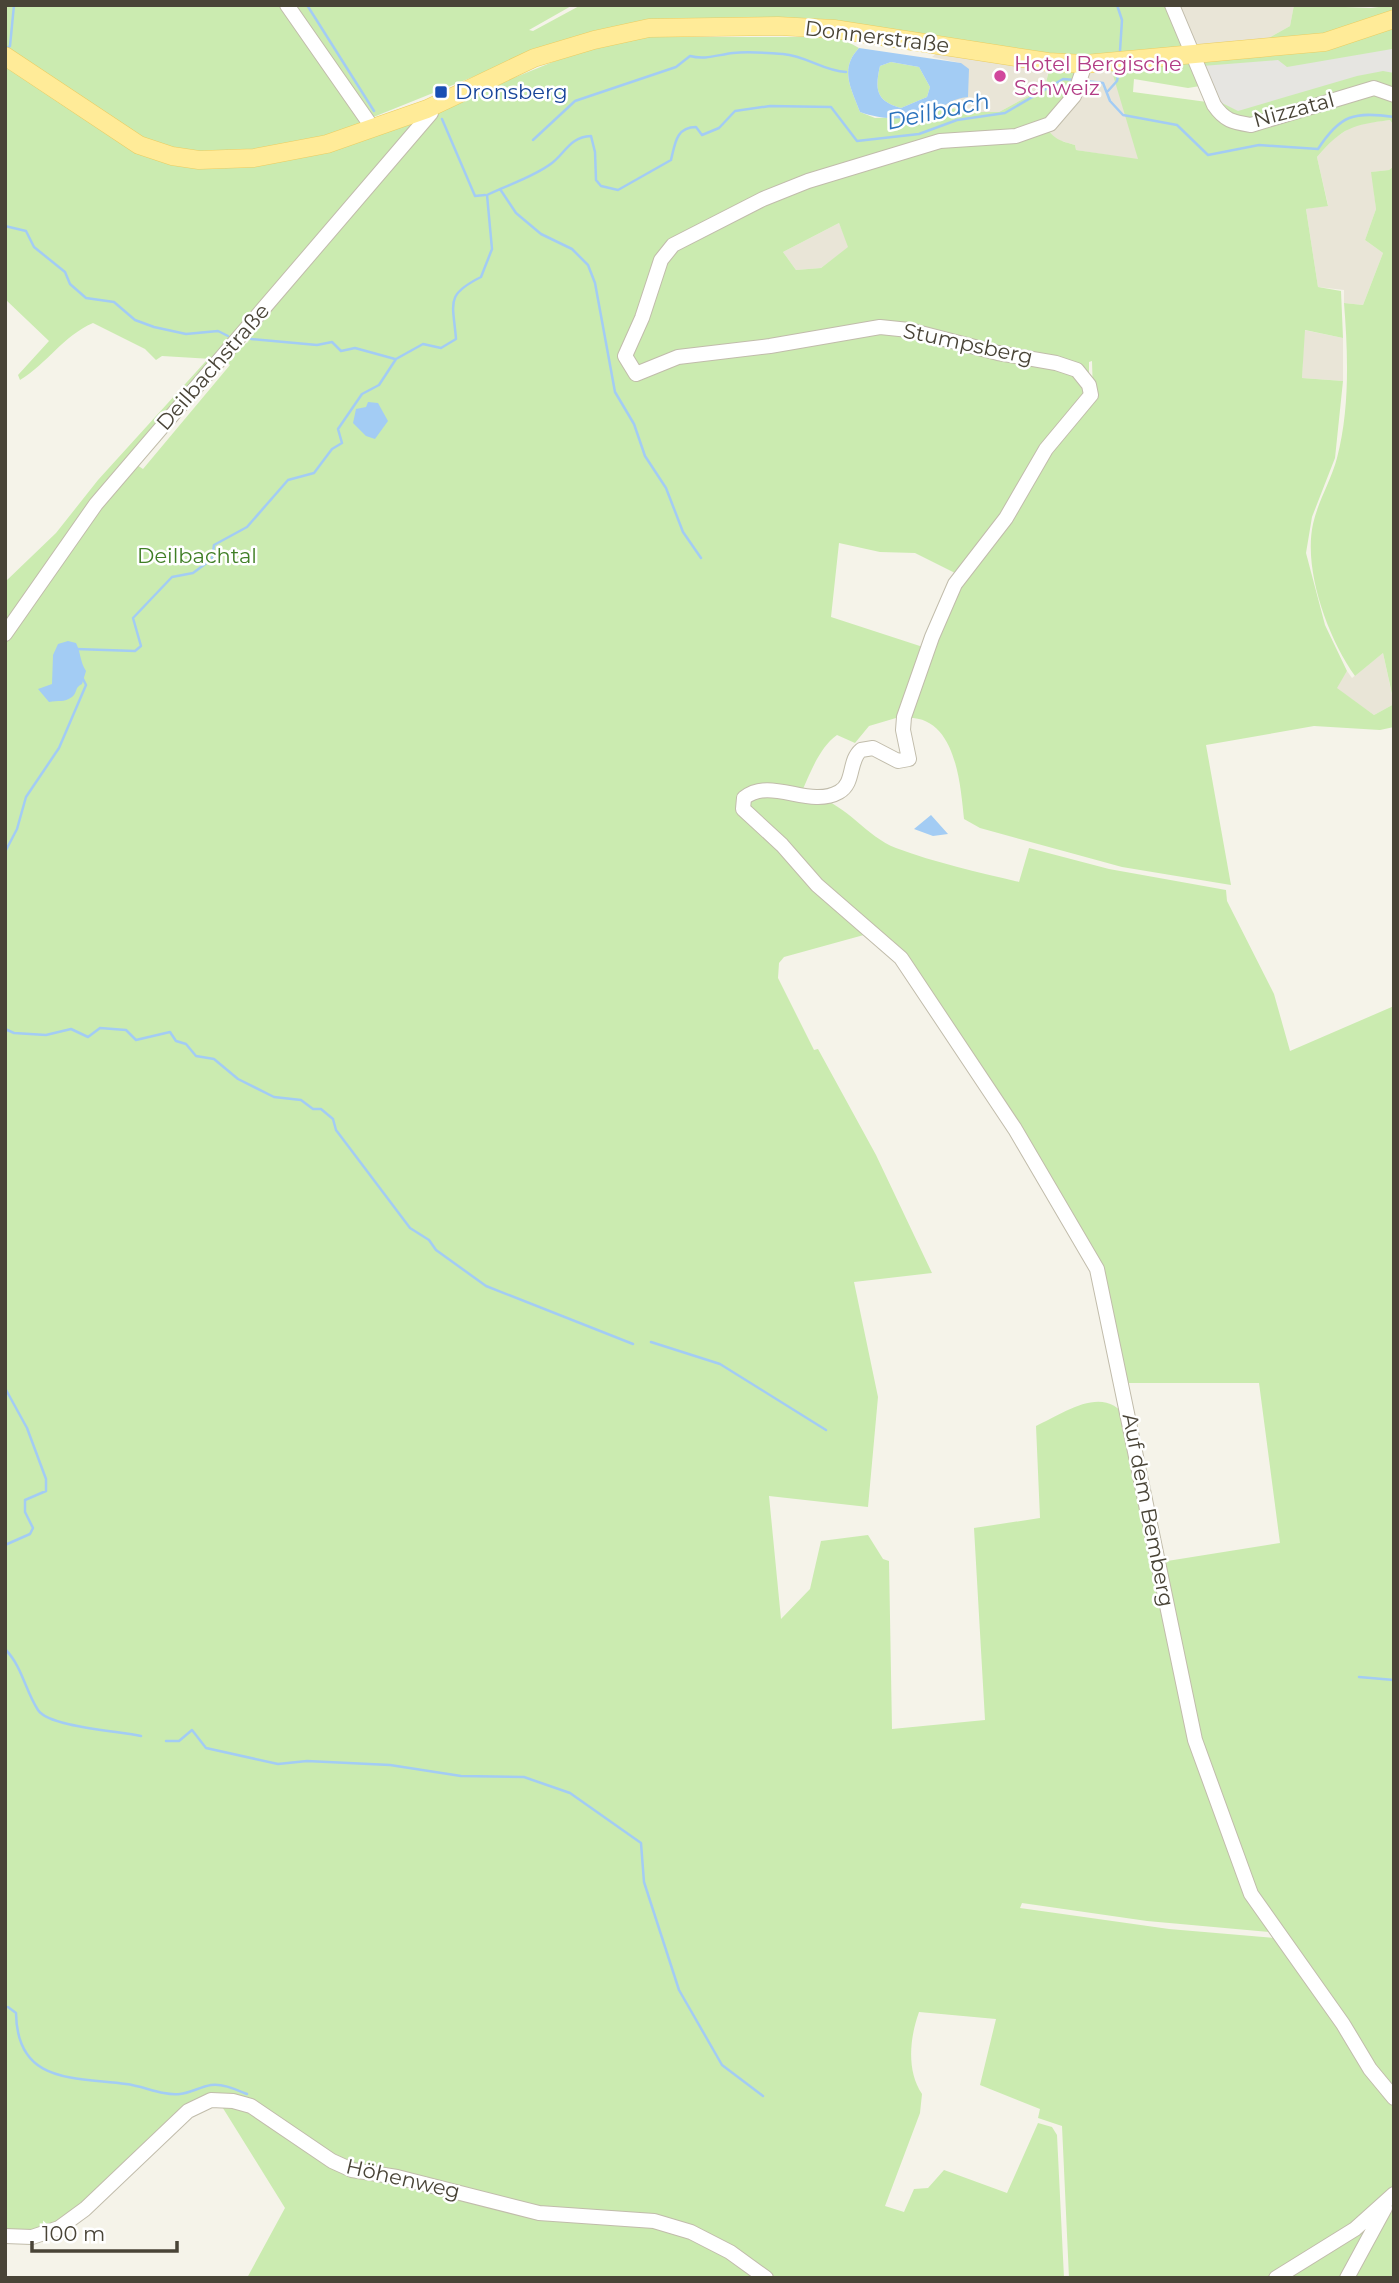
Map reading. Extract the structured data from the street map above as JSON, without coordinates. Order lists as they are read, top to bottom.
{
  "streets": {
    "main road": ["Donnerstraße"],
    "street": [
      "Nizzatal",
      "Stumpsberg",
      "Deilbachstraße",
      "Auf dem Bemberg",
      "Höhenweg"
    ]
  },
  "crossings": [
    ["Donnerstraße", "Nizzatal"],
    ["Donnerstraße", "Stumpsberg"],
    ["Donnerstraße", "Deilbachstraße"],
    ["Stumpsberg", "Auf dem Bemberg"]
  ],
  "water": ["Deilbach"],
  "parks": ["Deilbachtal"],
  "places": {
    "other": ["Hotel Bergische Schweiz"],
    "transit": ["Dronsberg"]
  },
  "scale_bar": "100 m"
}
